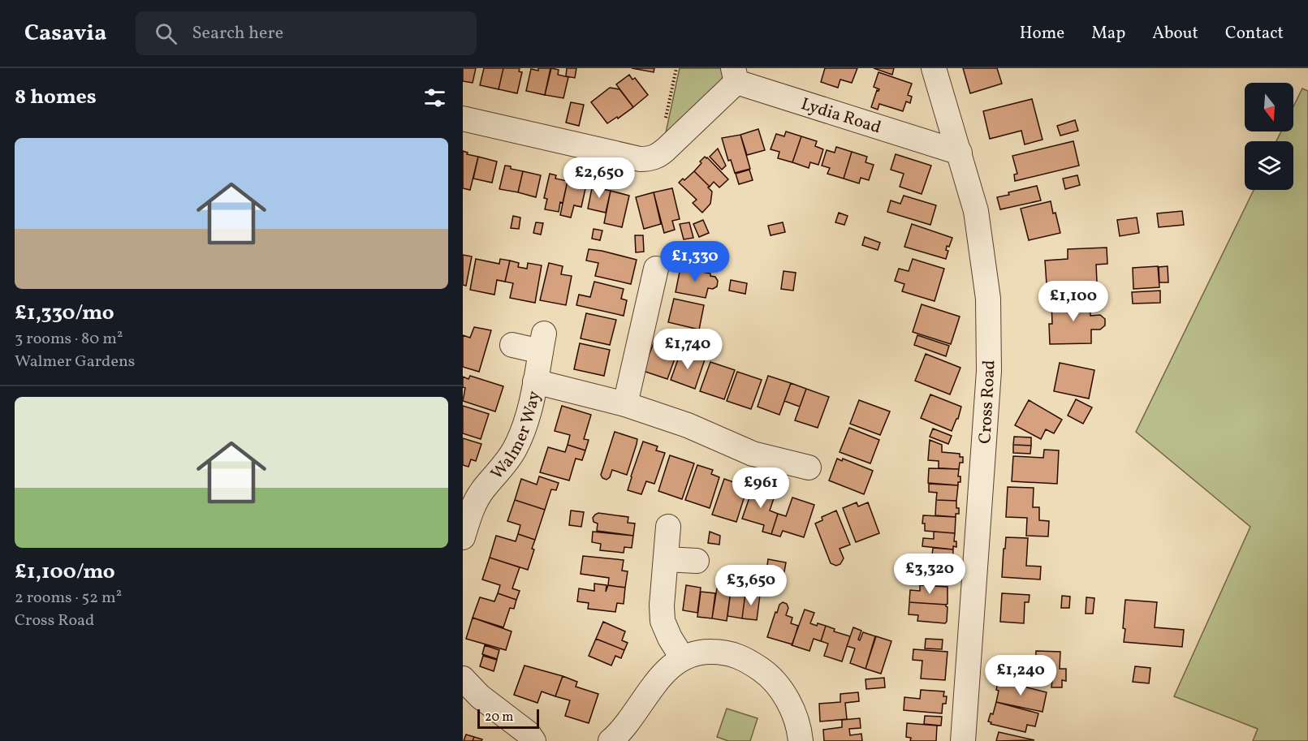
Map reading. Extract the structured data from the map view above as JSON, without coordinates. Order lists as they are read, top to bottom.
{
  "streets": {
    "street": ["Lydia Road", "Cross Road", "Walmer Way"]
  },
  "crossings": [
    ["Lydia Road", "Cross Road"]
  ],
  "scale_bar": "20 m",
  "north": "bottom",
  "page": {
    "header": "Casavia",
    "search": "Search here",
    "nav": [
      "Home",
      "Map",
      "About",
      "Contact"
    ],
    "heading": "8 homes",
    "list": [
      {
        "name": "£1,330/mo",
        "note": "3 rooms · 80 m² · Walmer Gardens"
      },
      {
        "name": "£1,100/mo",
        "note": "2 rooms · 52 m² · Cross Road"
      }
    ],
    "price": [
      "£2,650",
      "£1,330",
      "£1,100",
      "£1,740",
      "£961",
      "£3,320",
      "£3,650",
      "£1,240"
    ],
    "scale": "20 m"
  }
}
